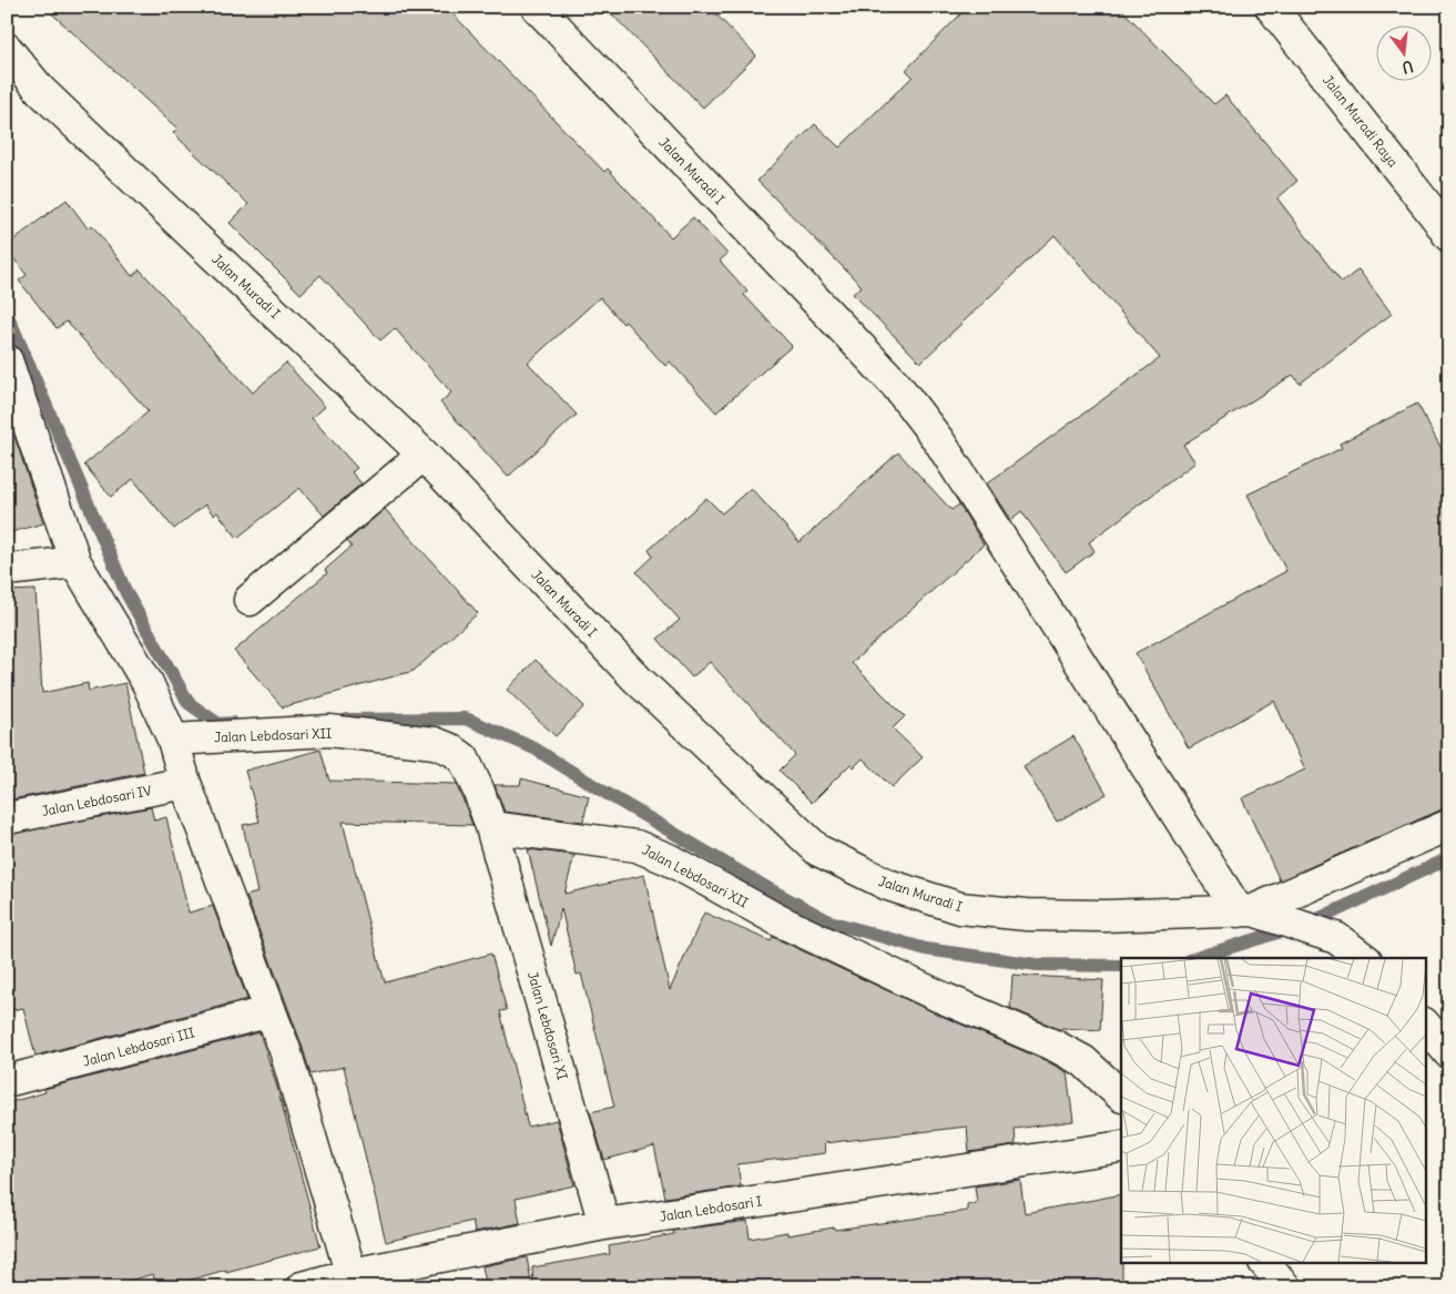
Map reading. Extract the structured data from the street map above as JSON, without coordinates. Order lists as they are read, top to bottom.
{
  "streets": {
    "street": [
      "Jalan Muradi Raya",
      "Jalan Muradi I",
      "Jalan Lebdosari XII",
      "Jalan Lebdosari IV",
      "Jalan Lebdosari XI",
      "Jalan Lebdosari III",
      "Jalan Lebdosari I"
    ]
  },
  "crossings": [
    ["Jalan Lebdosari XII", "Jalan Lebdosari XI"],
    ["Jalan Lebdosari XI", "Jalan Lebdosari I"]
  ],
  "north": "bottom"
}
